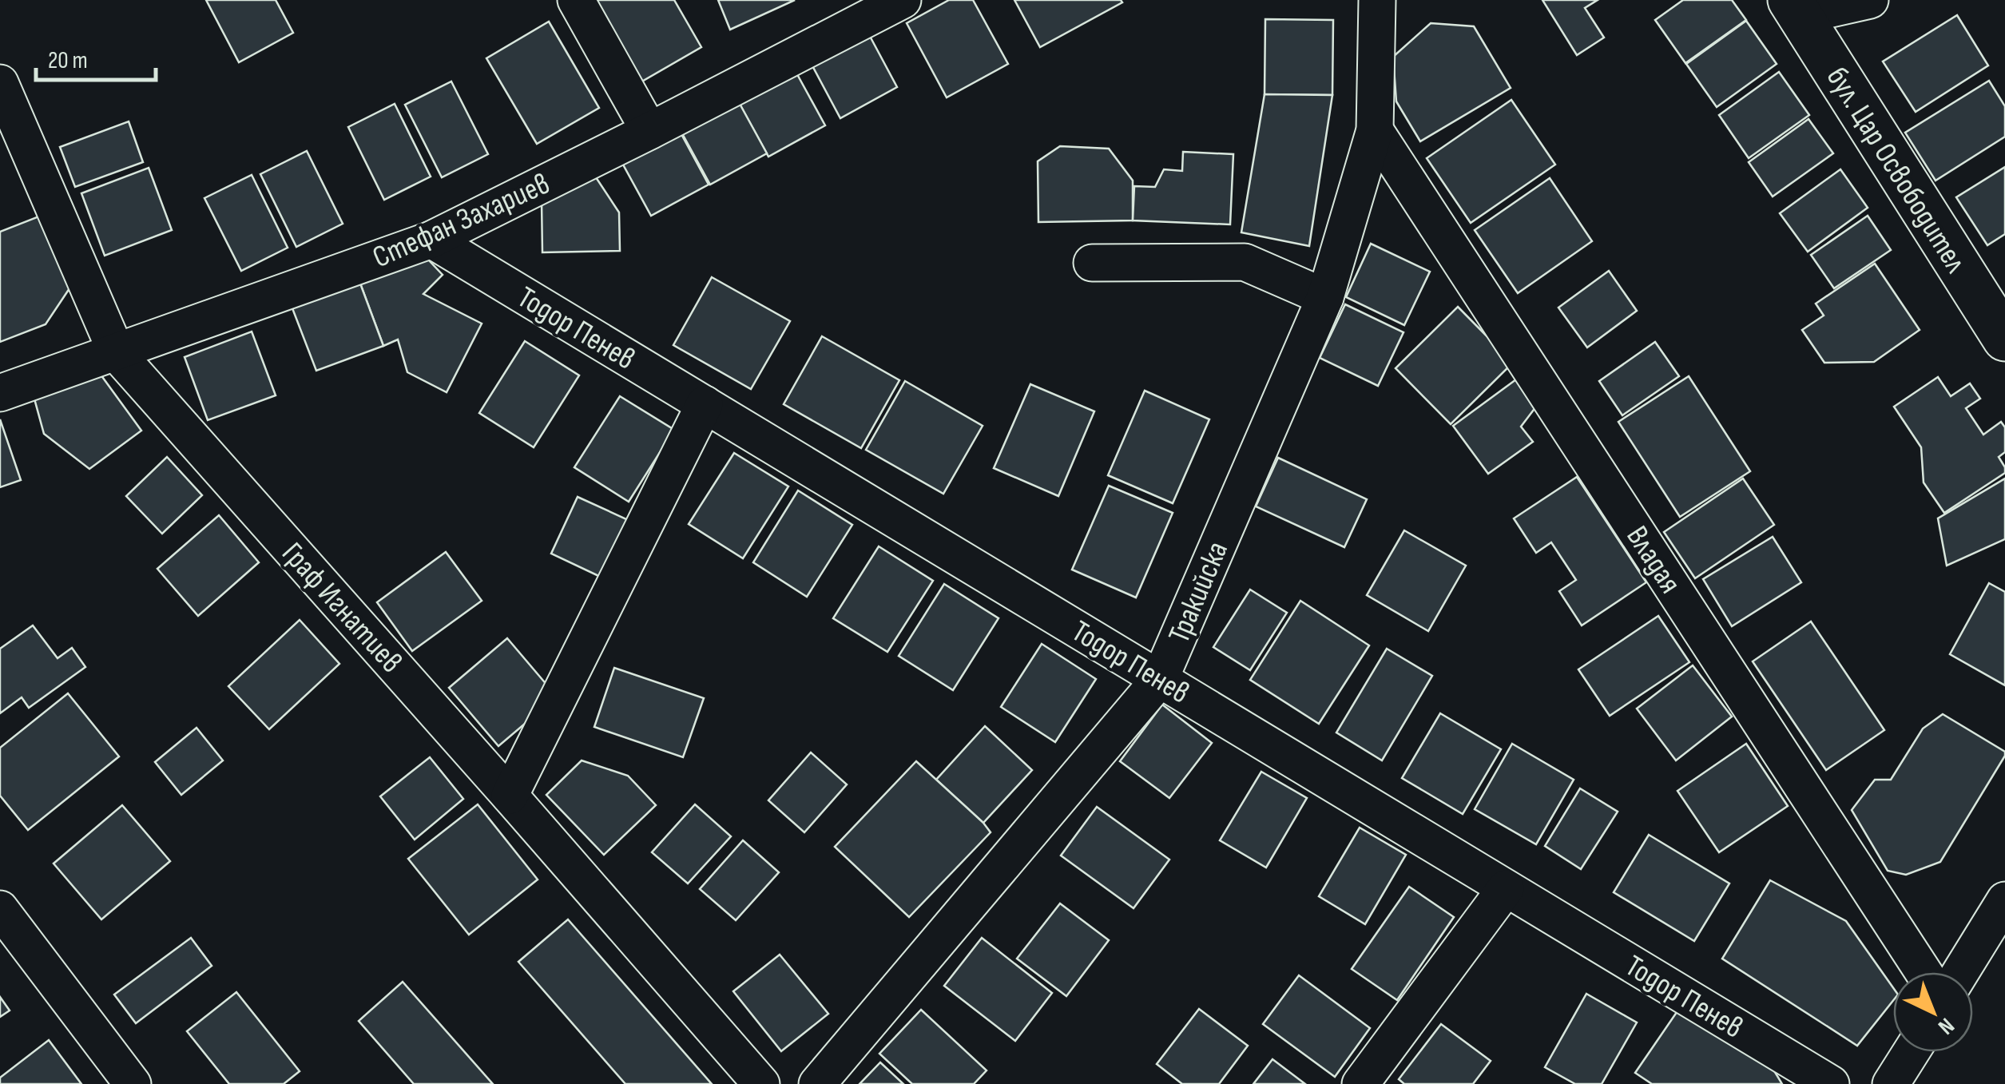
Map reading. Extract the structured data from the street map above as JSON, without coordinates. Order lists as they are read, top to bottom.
{
  "streets": {
    "street": [
      "бул. Цар Освободител",
      "Стефан Захариев",
      "Тодор Пенев",
      "Владая",
      "Тракийска",
      "Граф Игнатиев"
    ]
  },
  "crossings": [
    ["Стефан Захариев", "Тодор Пенев"],
    ["Стефан Захариев", "Граф Игнатиев"],
    ["Тодор Пенев", "Тракийска"],
    ["Владая", "Тракийска"]
  ],
  "scale_bar": "20 m",
  "north": "bottom right"
}
